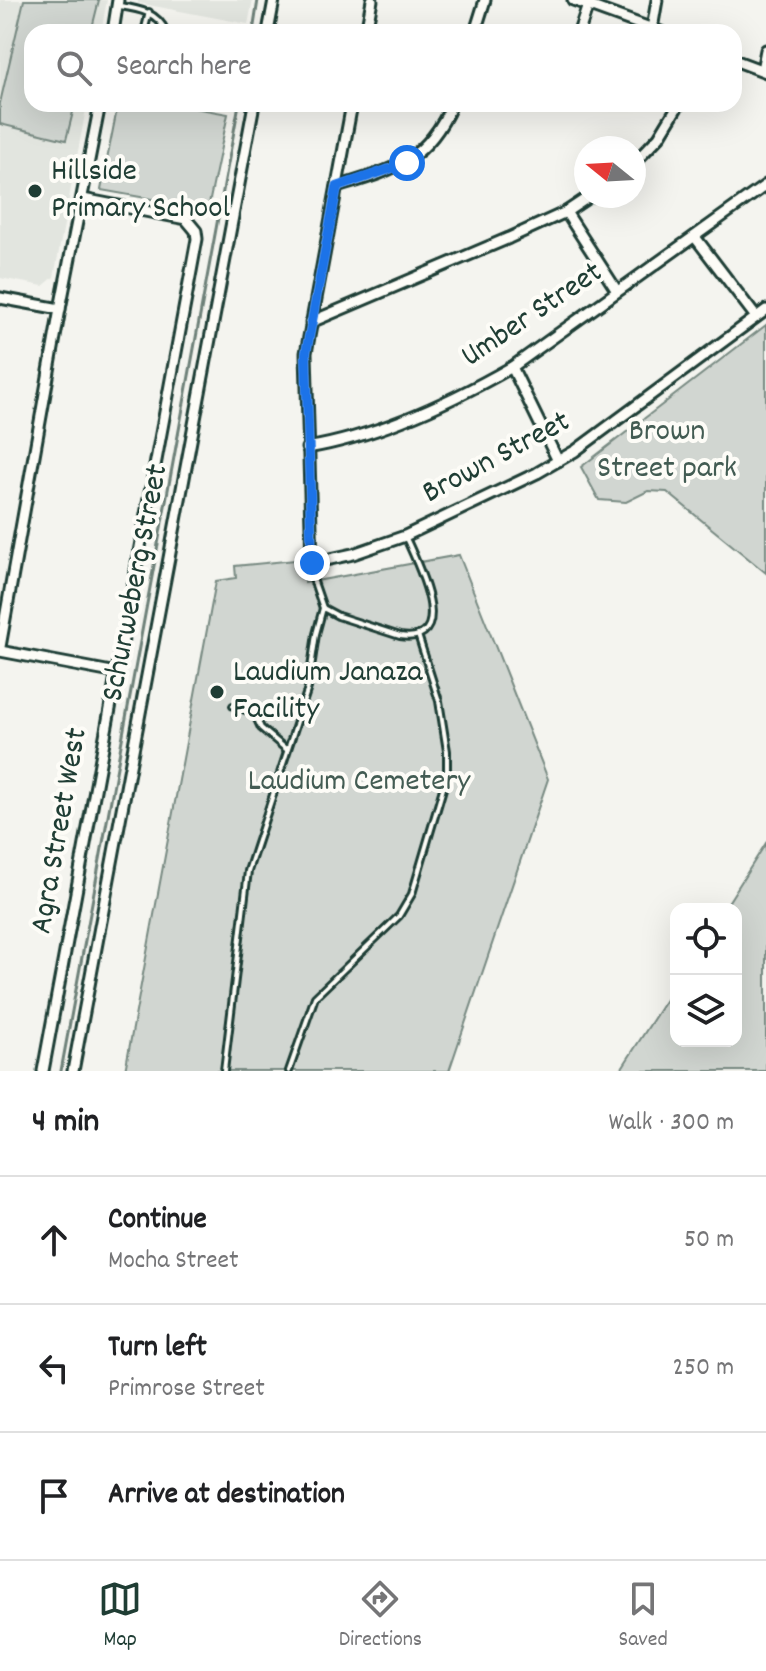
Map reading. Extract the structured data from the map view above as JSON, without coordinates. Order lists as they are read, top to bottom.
{
  "streets": {
    "street": [
      "Umber Street",
      "Brown Street",
      "Schurweberg Street",
      "Agra Street West"
    ]
  },
  "parks": ["Brown Street park", "Laudium Cemetery"],
  "places": ["Hillside Primary School", "Laudium Janaza Facility"],
  "north": "left",
  "page": {
    "search": "Search here",
    "heading": ["4 min", "Walk · 300 m"],
    "list": [
      ["Continue", "Mocha Street", "50 m"],
      ["Turn left", "Primrose Street", "250 m"],
      "Arrive at destination"
    ],
    "nav": ["Map", "Directions", "Saved"]
  }
}
